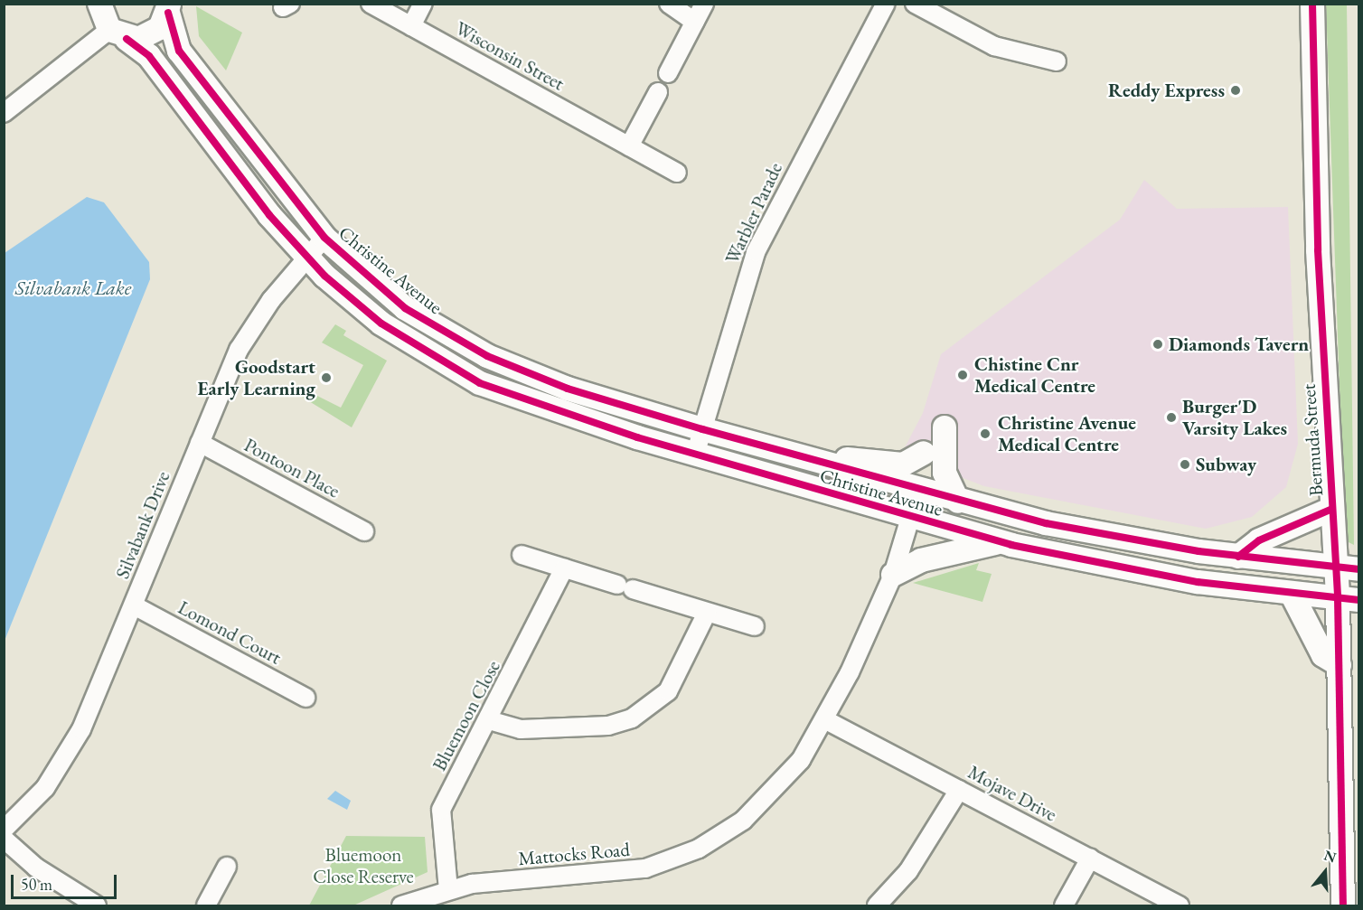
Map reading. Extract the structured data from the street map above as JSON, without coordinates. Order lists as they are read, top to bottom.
{
  "streets": {
    "main road": ["Christine Avenue", "Bermuda Street"],
    "street": [
      "Wisconsin Street",
      "Warbler Parade",
      "Pontoon Place",
      "Silvabank Drive",
      "Lomond Court",
      "Bluemoon Close",
      "Mojave Drive",
      "Mattocks Road"
    ]
  },
  "crossings": [
    ["Warbler Parade", "Christine Avenue"],
    ["Christine Avenue", "Bermuda Street"],
    ["Christine Avenue", "Silvabank Drive"],
    ["Christine Avenue", "Mattocks Road"],
    ["Pontoon Place", "Silvabank Drive"],
    ["Silvabank Drive", "Lomond Court"],
    ["Bluemoon Close", "Mattocks Road"],
    ["Mojave Drive", "Mattocks Road"]
  ],
  "water": ["Silvabank Lake"],
  "parks": ["Bluemoon Close Reserve"],
  "places": [
    "Reddy Express",
    "Diamonds Tavern",
    "Chistine Cnr Medical Centre",
    "Goodstart Early Learning",
    "Burger'D Varsity Lakes",
    "Christine Avenue Medical Centre",
    "Subway"
  ],
  "scale_bar": "50 m",
  "north": "top"
}
